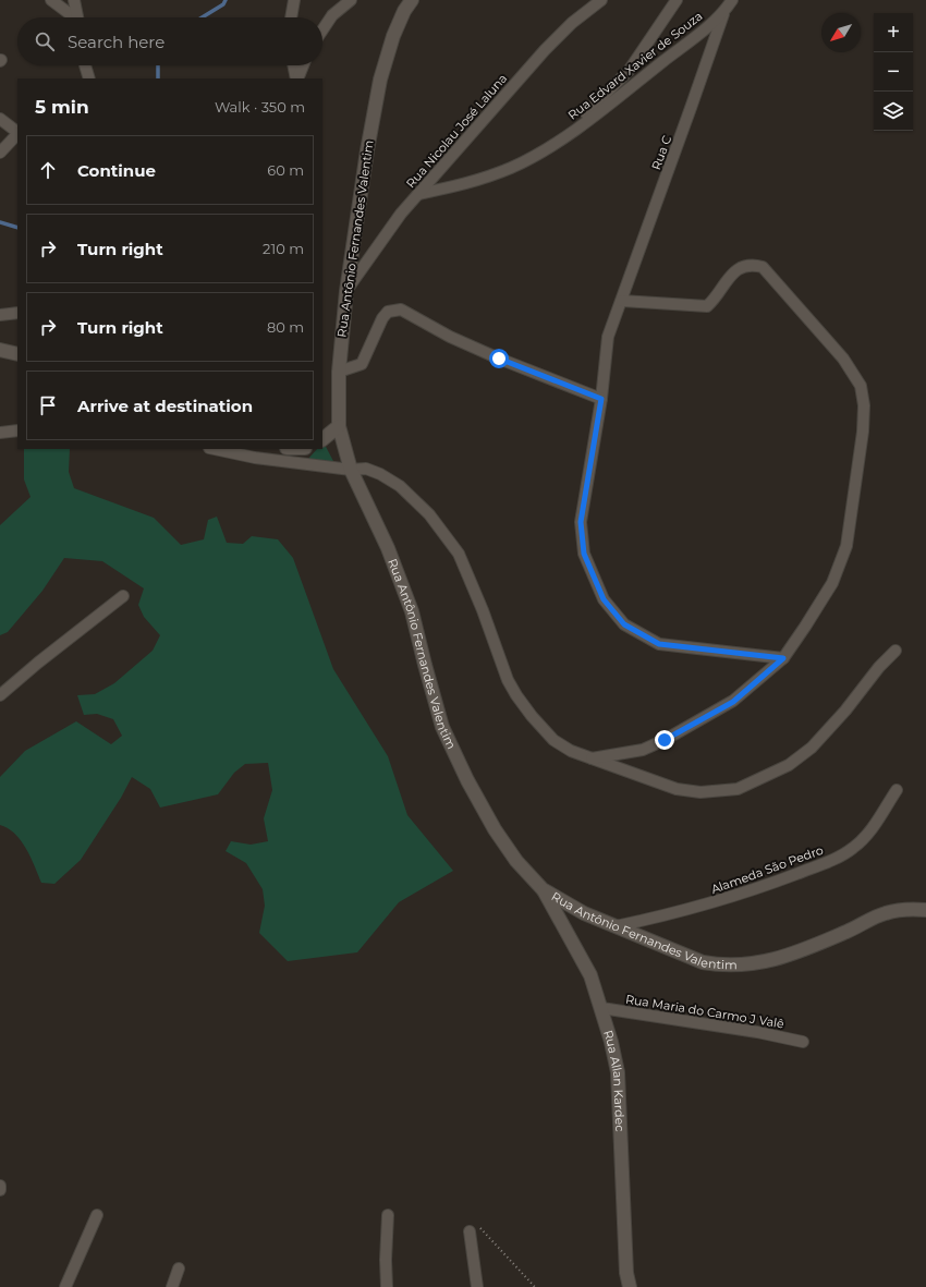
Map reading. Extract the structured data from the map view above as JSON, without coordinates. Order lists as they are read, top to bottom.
{
  "streets": {
    "street": [
      "Rua Edvard Xavier de Souza",
      "Rua Nicolau José Laluna",
      "Rua C",
      "Rua Antônio Fernandes Valentim",
      "Alameda São Pedro",
      "Rua Maria do Carmo J Valê",
      "Rua Allan Kardec"
    ]
  },
  "crossings": [
    ["Rua Edvard Xavier de Souza", "Rua Nicolau José Laluna"],
    ["Rua Edvard Xavier de Souza", "Rua C"],
    ["Rua Nicolau José Laluna", "Rua Antônio Fernandes Valentim"],
    ["Rua Antônio Fernandes Valentim", "Alameda São Pedro"],
    ["Rua Antônio Fernandes Valentim", "Rua Allan Kardec"],
    ["Rua Maria do Carmo J Valê", "Rua Allan Kardec"]
  ],
  "north": "bottom left",
  "page": {
    "map_buttons": ["+", "−"],
    "search": "Search here",
    "heading": ["5 min", "Walk · 350 m"],
    "list": [
      ["Continue", "60 m"],
      ["Turn right", "210 m"],
      ["Turn right", "80 m"],
      "Arrive at destination"
    ]
  }
}
